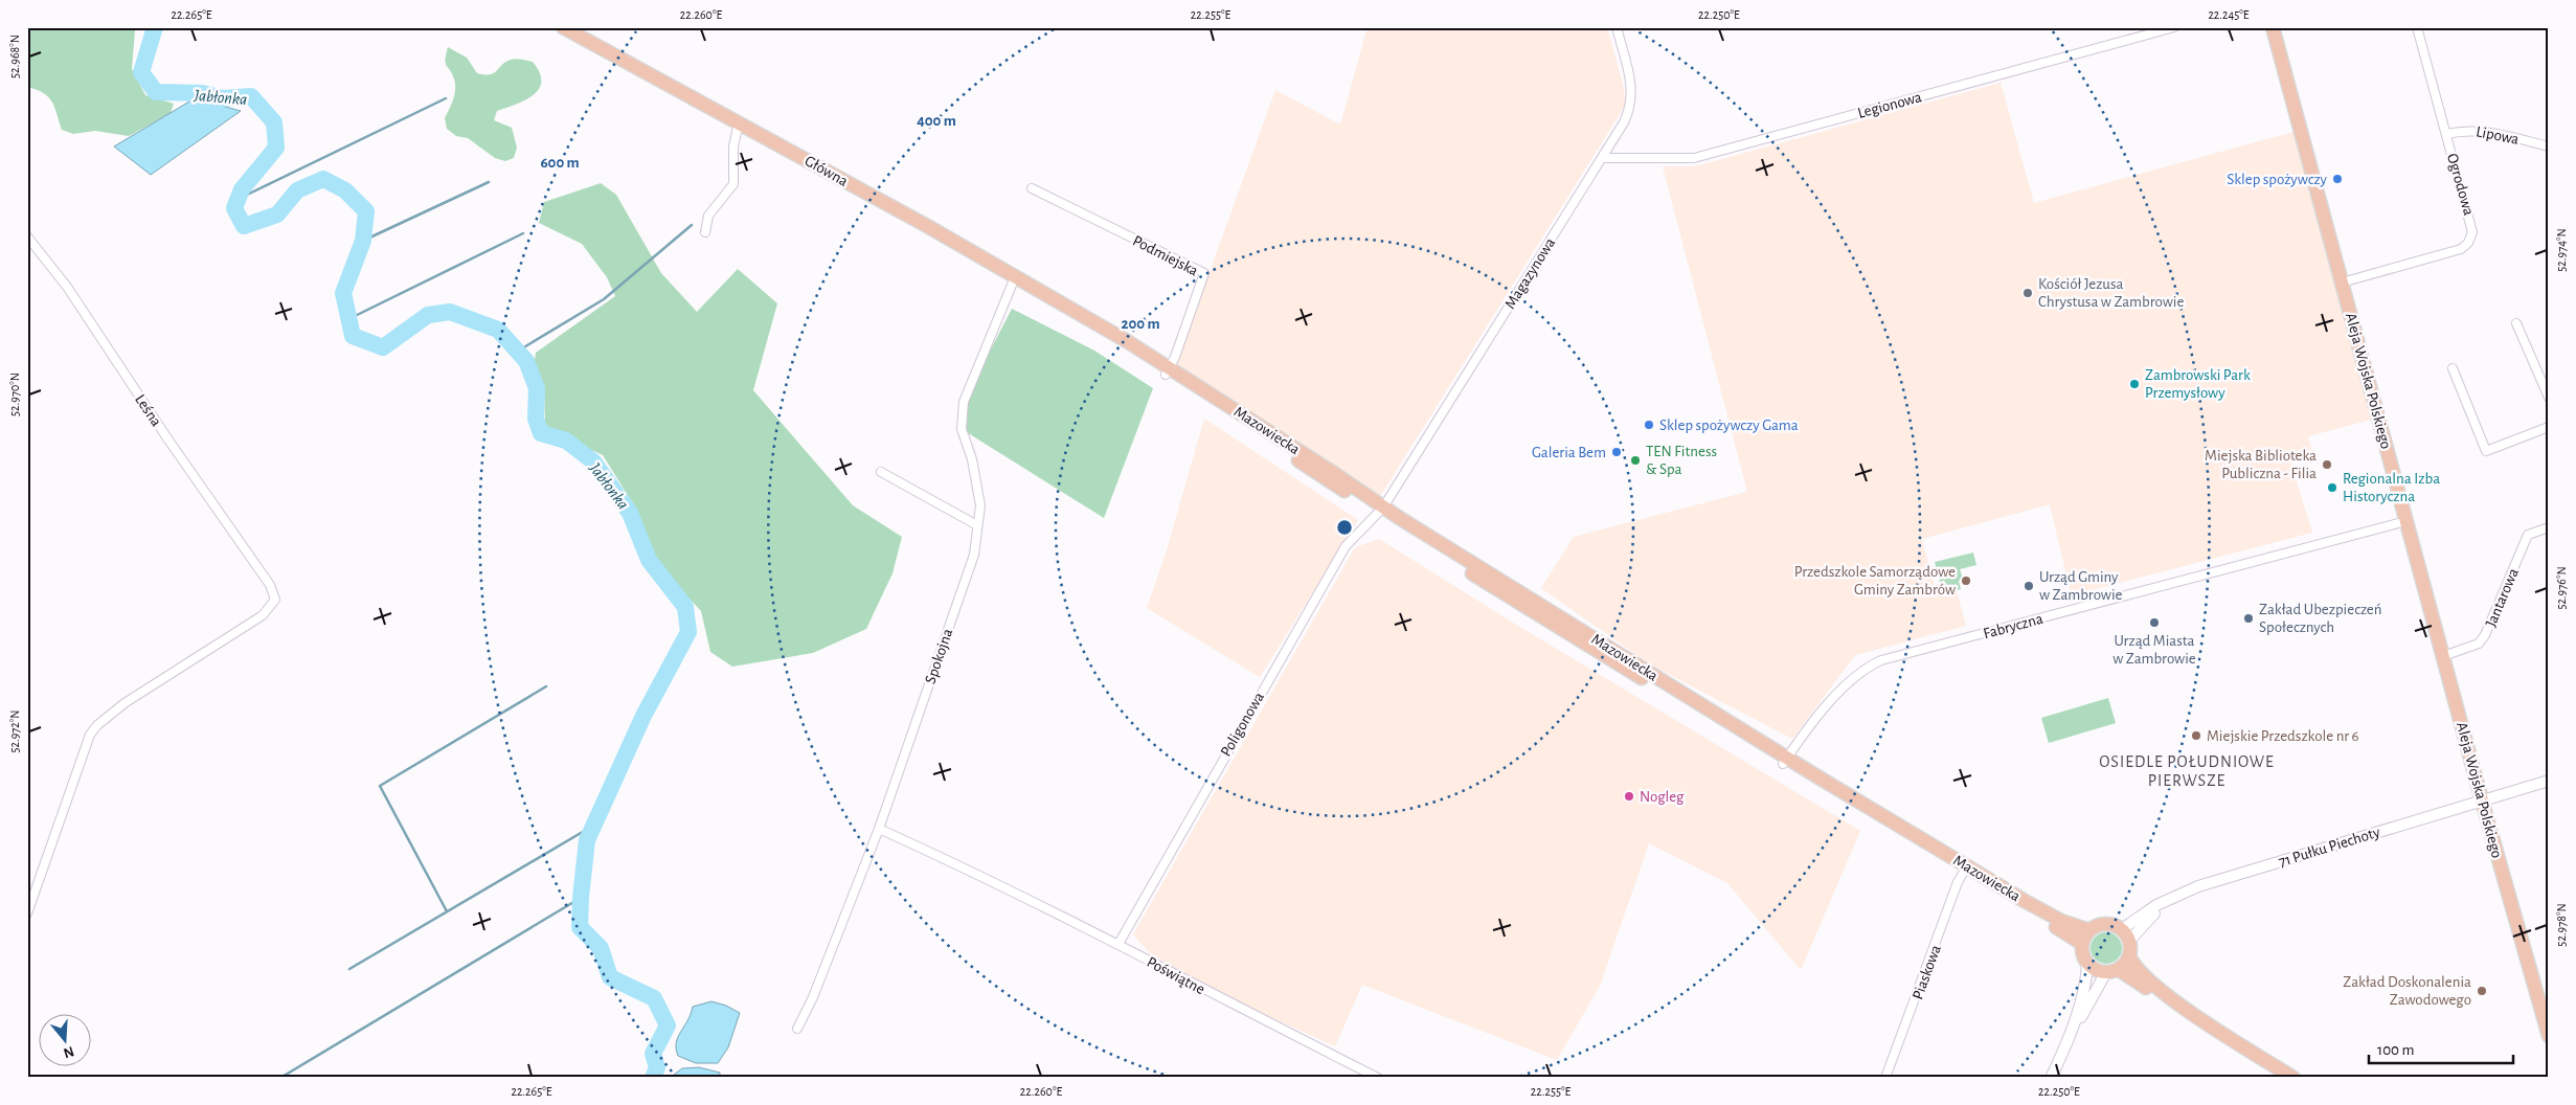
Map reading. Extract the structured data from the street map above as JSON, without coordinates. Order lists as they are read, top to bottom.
{
  "streets": {
    "main road": ["Główna", "Aleja Wojska Polskiego", "Mazowiecka"],
    "street": [
      "Legionowa",
      "Lipowa",
      "Ogrodowa",
      "Podmiejska",
      "Magazynowa",
      "Leśna",
      "Jantarowa",
      "Fabryczna",
      "Spokojna",
      "Poligonowa",
      "71 Pułku Piechoty",
      "Piaskowa",
      "Poświątne"
    ]
  },
  "crossings": [
    ["Legionowa", "Magazynowa"],
    ["Lipowa", "Ogrodowa"],
    ["Główna", "Podmiejska"],
    ["Główna", "Mazowiecka"],
    ["Główna", "Spokojna"],
    ["Ogrodowa", "Aleja Wojska Polskiego"],
    ["Podmiejska", "Mazowiecka"],
    ["Magazynowa", "Mazowiecka"],
    ["Magazynowa", "Poligonowa"],
    ["Aleja Wojska Polskiego", "Jantarowa"],
    ["Aleja Wojska Polskiego", "Fabryczna"],
    ["Aleja Wojska Polskiego", "71 Pułku Piechoty"],
    ["Mazowiecka", "Fabryczna"],
    ["Mazowiecka", "Poligonowa"],
    ["Mazowiecka", "71 Pułku Piechoty"],
    ["Mazowiecka", "Piaskowa"],
    ["Spokojna", "Poświątne"],
    ["Poligonowa", "Poświątne"]
  ],
  "districts": ["OSIEDLE POŁUDNIOWE PIERWSZE"],
  "water": ["Jabłonka"],
  "places": [
    "Sklep spożywczy",
    "Kościół Jezusa Chrystusa w Zambrowie",
    "Zambrowski Park Przemysłowy",
    "Sklep spożywczy Gama",
    "Galeria Bem",
    "TEN Fitness & Spa",
    "Miejska Biblioteka Publiczna - Filia",
    "Regionalna Izba Historyczna",
    "Przedszkole Samorządowe Gminy Zambrów",
    "Urząd Gminy w Zambrowie",
    "Zakład Ubezpieczeń Społecznych",
    "Urząd Miasta w Zambrowie",
    "Miejskie Przedszkole nr 6",
    "Nogleg",
    "Zakład Doskonalenia Zawodowego"
  ],
  "scale_bar": "100 m",
  "north": "bottom",
  "coordinates": [
    "22.265°E",
    "22.260°E",
    "22.255°E",
    "22.250°E",
    "22.245°E",
    "52.968°N",
    "52.974°N",
    "52.970°N",
    "52.976°N",
    "52.972°N",
    "52.978°N"
  ],
  "rings": ["400 m", "600 m", "200 m"]
}
